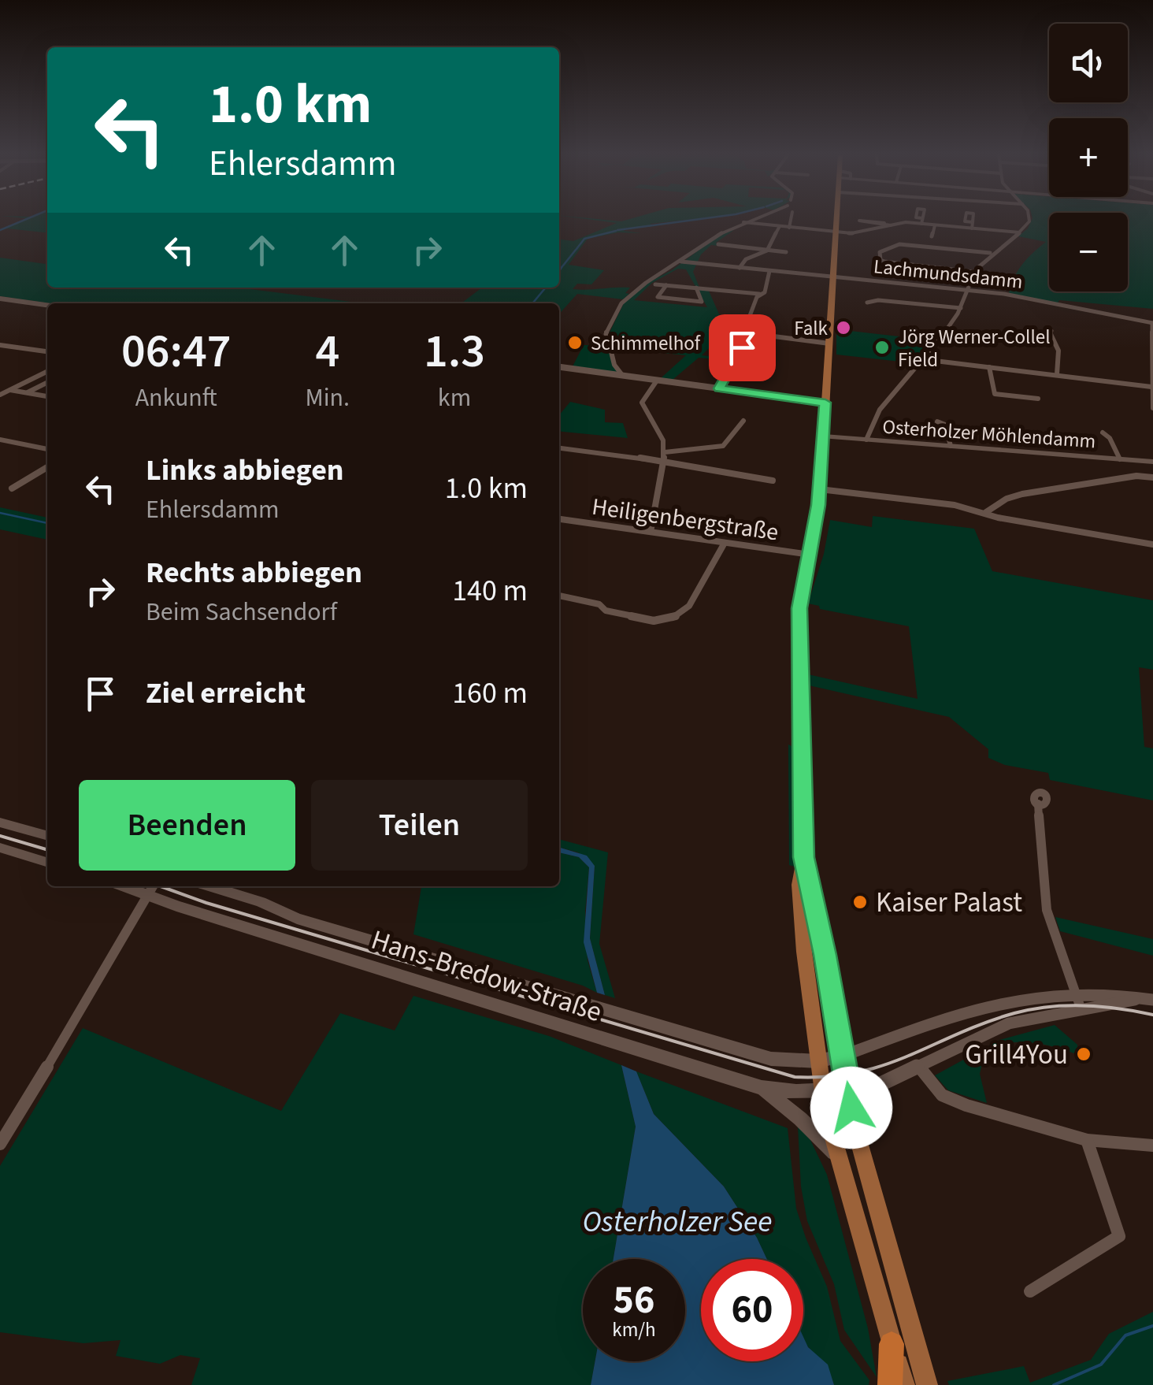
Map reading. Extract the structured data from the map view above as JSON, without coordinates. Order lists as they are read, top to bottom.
{
  "streets": {
    "main road": ["Osterholzer Möhlendamm", "Hans-Bredow-Straße"],
    "street": ["Lachmundsdamm", "Heiligenbergstraße"]
  },
  "water": ["Osterholzer See"],
  "places": [
    "Falk",
    "Schimmelhof",
    "Jörg Werner-Collel Field",
    "Kaiser Palast",
    "Grill4You"
  ],
  "page": {
    "map_buttons": ["+", "−"],
    "turn": ["1.0 km", "Ehlersdamm"],
    "eta": [
      "06:47",
      "Ankunft",
      "4",
      "Min.",
      "1.3",
      "km"
    ],
    "list": [
      {
        "name": "Links abbiegen",
        "note": "Ehlersdamm",
        "value": "1.0 km"
      },
      {
        "name": "Rechts abbiegen",
        "note": "Beim Sachsendorf",
        "value": "140 m"
      },
      {
        "name": "Ziel erreicht",
        "value": "160 m"
      }
    ],
    "buttons": ["Beenden", "Teilen"],
    "speed": "56 km/h",
    "limit": "60"
  }
}
